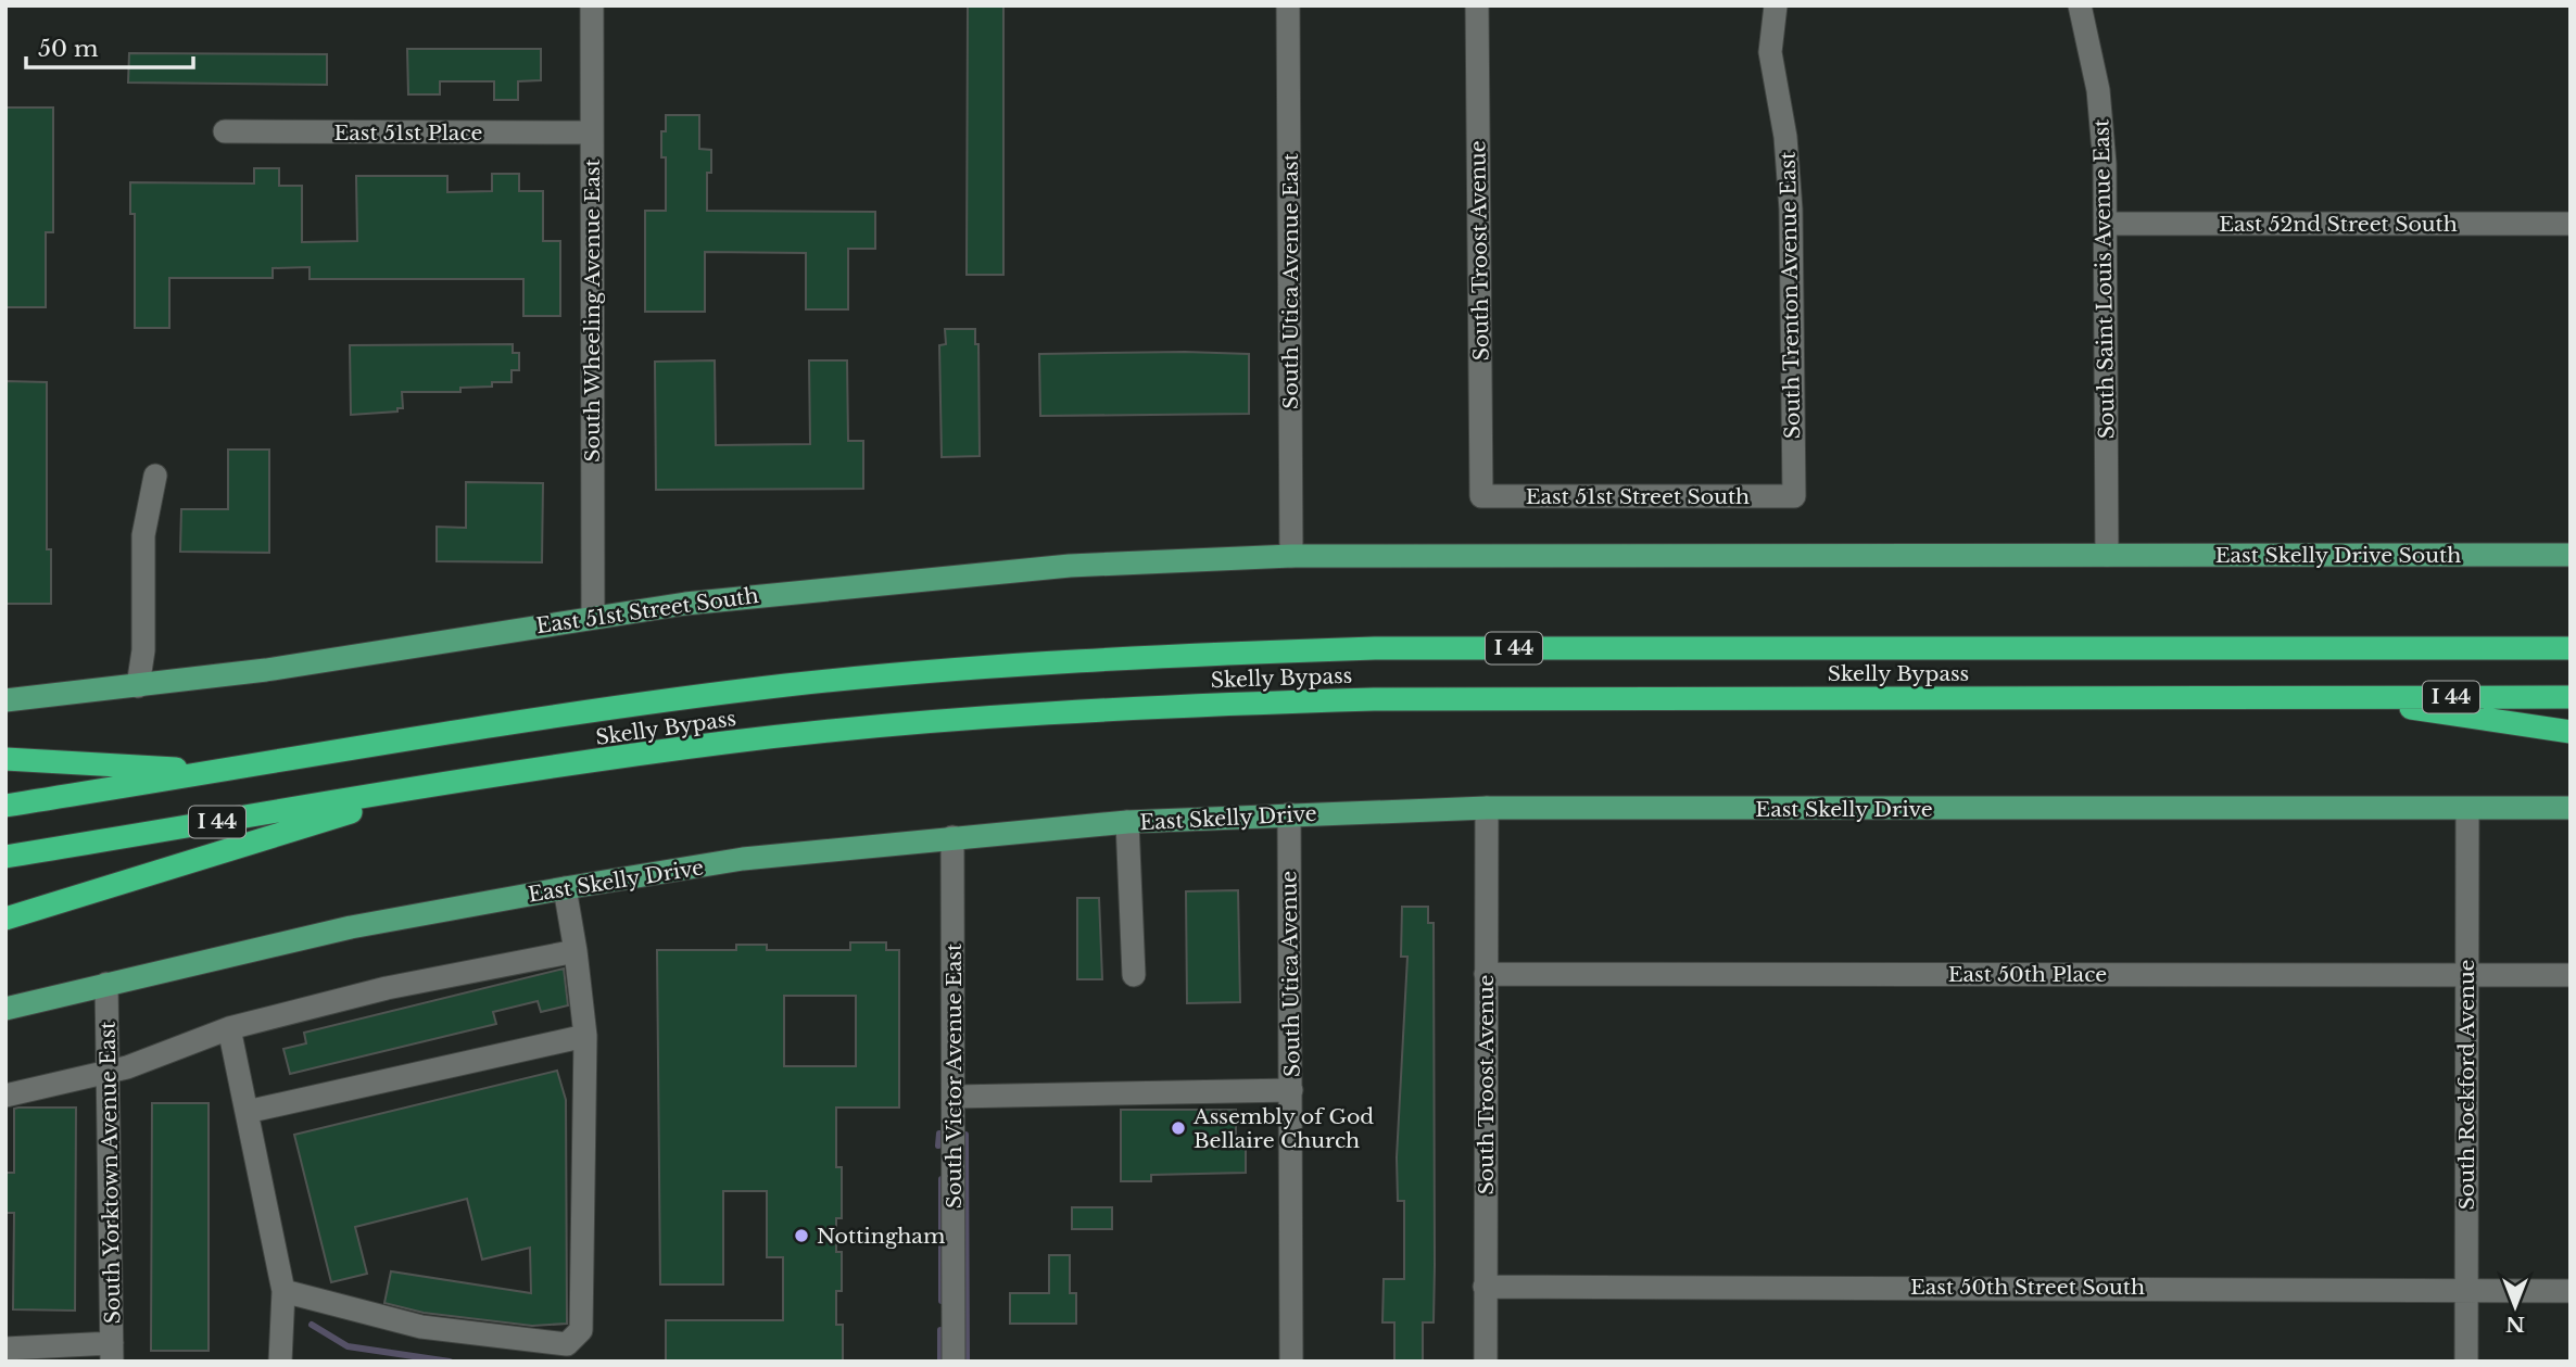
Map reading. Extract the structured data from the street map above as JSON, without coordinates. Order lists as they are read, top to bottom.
{
  "streets": {
    "highway": ["I 44", "Skelly Bypass"],
    "main road": ["East 51st Street South", "East Skelly Drive South", "East Skelly Drive"],
    "street": [
      "East 51st Place",
      "East 52nd Street South",
      "South Troost Avenue",
      "South Saint Louis Avenue East",
      "South Utica Avenue East",
      "South Trenton Avenue East",
      "South Wheeling Avenue East",
      "South Utica Avenue",
      "East 50th Place",
      "South Victor Avenue East",
      "South Rockford Avenue",
      "South Yorktown Avenue East",
      "East 50th Street South"
    ]
  },
  "crossings": [
    ["East 51st Place", "South Wheeling Avenue East"],
    ["East 52nd Street South", "South Saint Louis Avenue East"],
    ["South Troost Avenue", "East 51st Street South"],
    ["South Troost Avenue", "East Skelly Drive"],
    ["South Troost Avenue", "East 50th Place"],
    ["South Troost Avenue", "East 50th Street South"],
    ["South Saint Louis Avenue East", "East Skelly Drive South"],
    ["South Utica Avenue East", "East 51st Street South"],
    ["South Trenton Avenue East", "East 51st Street South"],
    ["South Wheeling Avenue East", "East 51st Street South"],
    ["East Skelly Drive", "South Utica Avenue"],
    ["East Skelly Drive", "South Victor Avenue East"],
    ["East Skelly Drive", "South Rockford Avenue"],
    ["East Skelly Drive", "South Yorktown Avenue East"],
    ["East 50th Place", "South Rockford Avenue"],
    ["South Rockford Avenue", "East 50th Street South"]
  ],
  "places": ["Assembly of God Bellaire Church", "Nottingham"],
  "scale_bar": "50 m",
  "north": "bottom"
}
